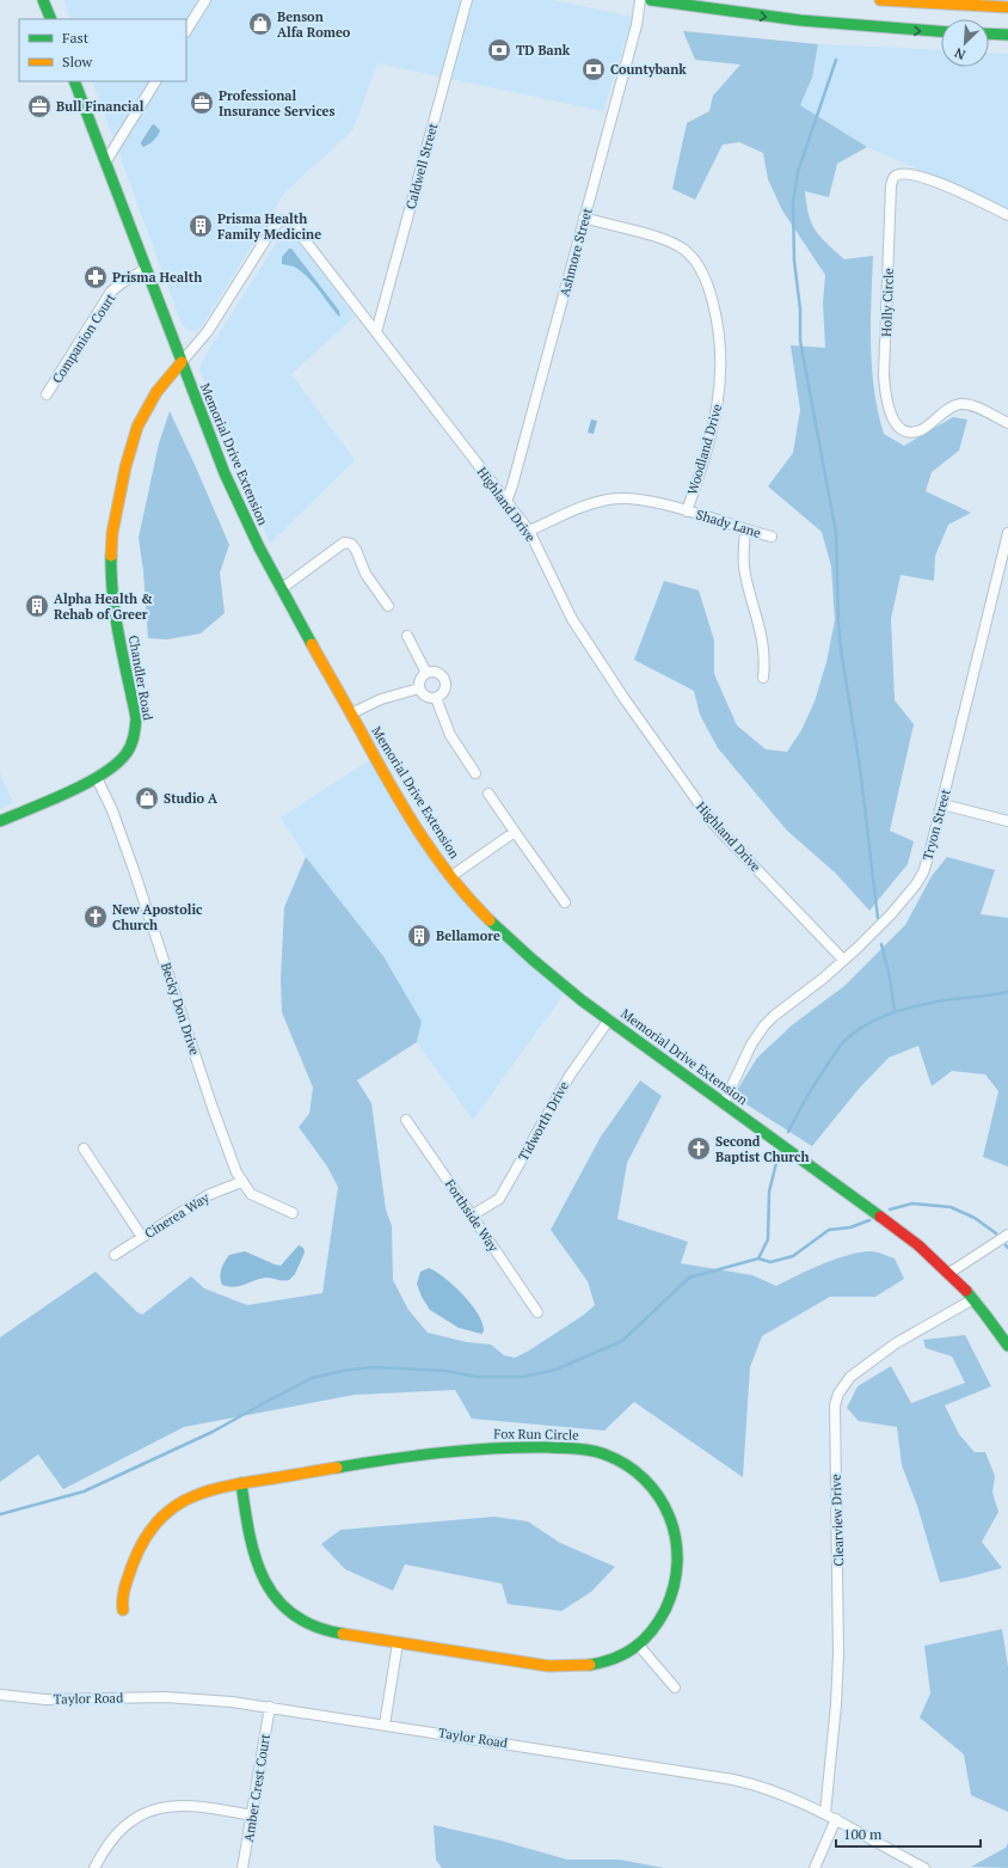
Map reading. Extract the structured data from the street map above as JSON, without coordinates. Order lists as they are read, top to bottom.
{
  "streets": {
    "street": [
      "Caldwell Street",
      "Ashmore Street",
      "Holly Circle",
      "Companion Court",
      "Woodland Drive",
      "Memorial Drive Extension",
      "Highland Drive",
      "Shady Lane",
      "Chandler Road",
      "Tryon Street",
      "Becky Don Drive",
      "Tidworth Drive",
      "Cinerea Way",
      "Forthside Way",
      "Fox Run Circle",
      "Clearview Drive",
      "Taylor Road",
      "Amber Crest Court"
    ]
  },
  "crossings": [
    ["Caldwell Street", "Highland Drive"],
    ["Ashmore Street", "Woodland Drive"],
    ["Ashmore Street", "Highland Drive"],
    ["Companion Court", "Memorial Drive Extension"],
    ["Woodland Drive", "Highland Drive"],
    ["Woodland Drive", "Shady Lane"],
    ["Memorial Drive Extension", "Highland Drive"],
    ["Memorial Drive Extension", "Chandler Road"],
    ["Memorial Drive Extension", "Tryon Street"],
    ["Memorial Drive Extension", "Tidworth Drive"],
    ["Memorial Drive Extension", "Clearview Drive"],
    ["Highland Drive", "Chandler Road"],
    ["Highland Drive", "Tryon Street"],
    ["Chandler Road", "Becky Don Drive"],
    ["Becky Don Drive", "Cinerea Way"],
    ["Tidworth Drive", "Forthside Way"],
    ["Clearview Drive", "Taylor Road"],
    ["Taylor Road", "Amber Crest Court"]
  ],
  "places": {
    "shop": ["Benson Alfa Romeo", "Studio A"],
    "bank": ["TD Bank", "Countybank"],
    "office": ["Professional Insurance Services", "Bull Financial"],
    "building": ["Prisma Health Family Medicine", "Alpha Health & Rehab of Greer", "Bellamore"],
    "pharmacy": ["Prisma Health"],
    "church": ["New Apostolic Church", "Second Baptist Church"]
  },
  "legend": ["Fast", "Slow"],
  "scale_bar": "100 m",
  "north": "bottom left"
}
